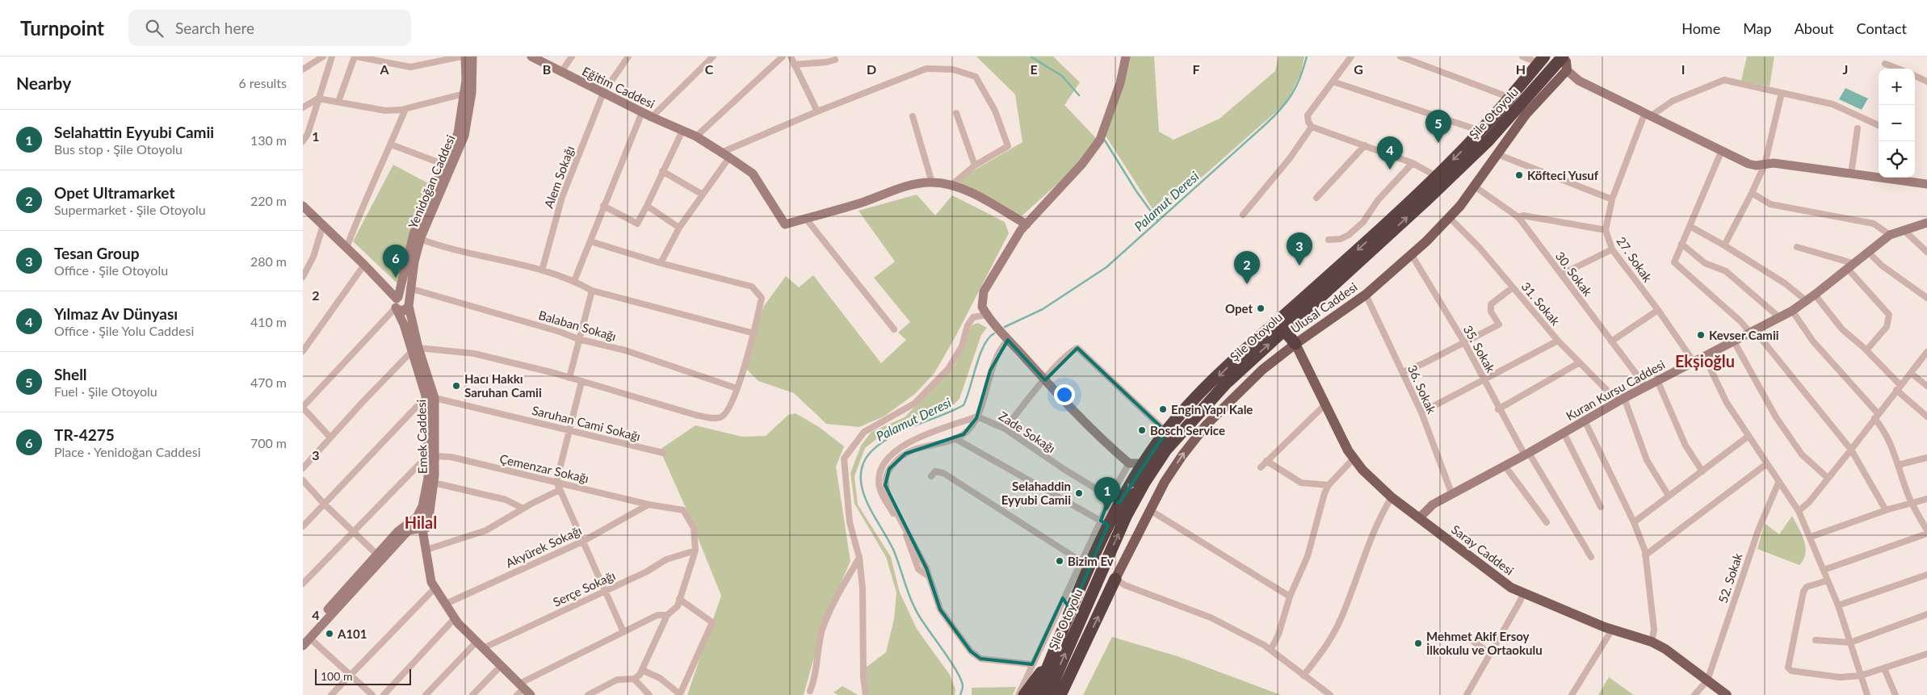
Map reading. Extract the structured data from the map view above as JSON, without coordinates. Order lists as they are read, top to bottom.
{
  "streets": {
    "highway": ["Şile Otoyolu"],
    "main road": ["Ulusal Caddesi", "Saray Caddesi"],
    "street": [
      "Eğitim Caddesi",
      "Alem Sokağı",
      "Yenidoğan Caddesi",
      "27. Sokak",
      "30. Sokak",
      "31. Sokak",
      "Balaban Sokağı",
      "35. Sokak",
      "36. Sokak",
      "Kuran Kursu Caddesi",
      "Saruhan Cami Sokağı",
      "Zade Sokağı",
      "Emek Caddesi",
      "Çemenzar Sokağı",
      "Akyürek Sokağı",
      "52. Sokak",
      "Serçe Sokağı"
    ]
  },
  "crossings": [
    ["Eğitim Caddesi", "Alem Sokağı"],
    ["Şile Otoyolu", "Ulusal Caddesi"],
    ["Şile Otoyolu", "Zade Sokağı"],
    ["Yenidoğan Caddesi", "Balaban Sokağı"],
    ["Yenidoğan Caddesi", "Emek Caddesi"],
    ["27. Sokak", "Kuran Kursu Caddesi"],
    ["30. Sokak", "Ulusal Caddesi"],
    ["30. Sokak", "Kuran Kursu Caddesi"],
    ["31. Sokak", "Ulusal Caddesi"],
    ["31. Sokak", "Kuran Kursu Caddesi"],
    ["Ulusal Caddesi", "35. Sokak"],
    ["Ulusal Caddesi", "36. Sokak"],
    ["Ulusal Caddesi", "Saray Caddesi"],
    ["35. Sokak", "Kuran Kursu Caddesi"],
    ["36. Sokak", "Kuran Kursu Caddesi"],
    ["Kuran Kursu Caddesi", "Saray Caddesi"],
    ["Saruhan Cami Sokağı", "Emek Caddesi"],
    ["Emek Caddesi", "Çemenzar Sokağı"],
    ["Emek Caddesi", "Akyürek Sokağı"],
    ["Emek Caddesi", "Serçe Sokağı"],
    ["Çemenzar Sokağı", "Akyürek Sokağı"],
    ["Çemenzar Sokağı", "Serçe Sokağı"],
    ["Saray Caddesi", "52. Sokak"]
  ],
  "districts": ["Ekşioğlu", "Hilal"],
  "water": ["Palamut Deresi"],
  "places": [
    "Köfteci Yusuf",
    "Opet",
    "Kevser Camii",
    "Hacı Hakkı Saruhan Camii",
    "Engin Yapı Kale",
    "Bosch Service",
    "Selahaddin Eyyubi Camii",
    "Bizim Ev",
    "A101",
    "Mehmet Akif Ersoy İlkokulu ve Ortaokulu"
  ],
  "scale_bar": "100 m",
  "page": {
    "header": "Turnpoint",
    "search": "Search here",
    "nav": [
      "Home",
      "Map",
      "About",
      "Contact"
    ],
    "heading": ["Nearby", "6 results"],
    "map_buttons": ["+", "−"],
    "list": [
      {
        "mark": "1",
        "name": "Selahattin Eyyubi Camii",
        "note": "Bus stop · Şile Otoyolu",
        "value": "130 m"
      },
      {
        "mark": "2",
        "name": "Opet Ultramarket",
        "note": "Supermarket · Şile Otoyolu",
        "value": "220 m"
      },
      {
        "mark": "3",
        "name": "Tesan Group",
        "note": "Office · Şile Otoyolu",
        "value": "280 m"
      },
      {
        "mark": "4",
        "name": "Yılmaz Av Dünyası",
        "note": "Office · Şile Yolu Caddesi",
        "value": "410 m"
      },
      {
        "mark": "5",
        "name": "Shell",
        "note": "Fuel · Şile Otoyolu",
        "value": "470 m"
      },
      {
        "mark": "6",
        "name": "TR-4275",
        "note": "Place · Yenidoğan Caddesi",
        "value": "700 m"
      }
    ],
    "pins": [
      "5",
      "4",
      "3",
      "6",
      "2",
      "1"
    ],
    "scale": "100 m"
  },
  "grid": {
    "columns": [
      "A",
      "B",
      "C",
      "D",
      "E",
      "F",
      "G",
      "H",
      "I",
      "J"
    ],
    "rows": [
      "1",
      "2",
      "3",
      "4"
    ]
  }
}
